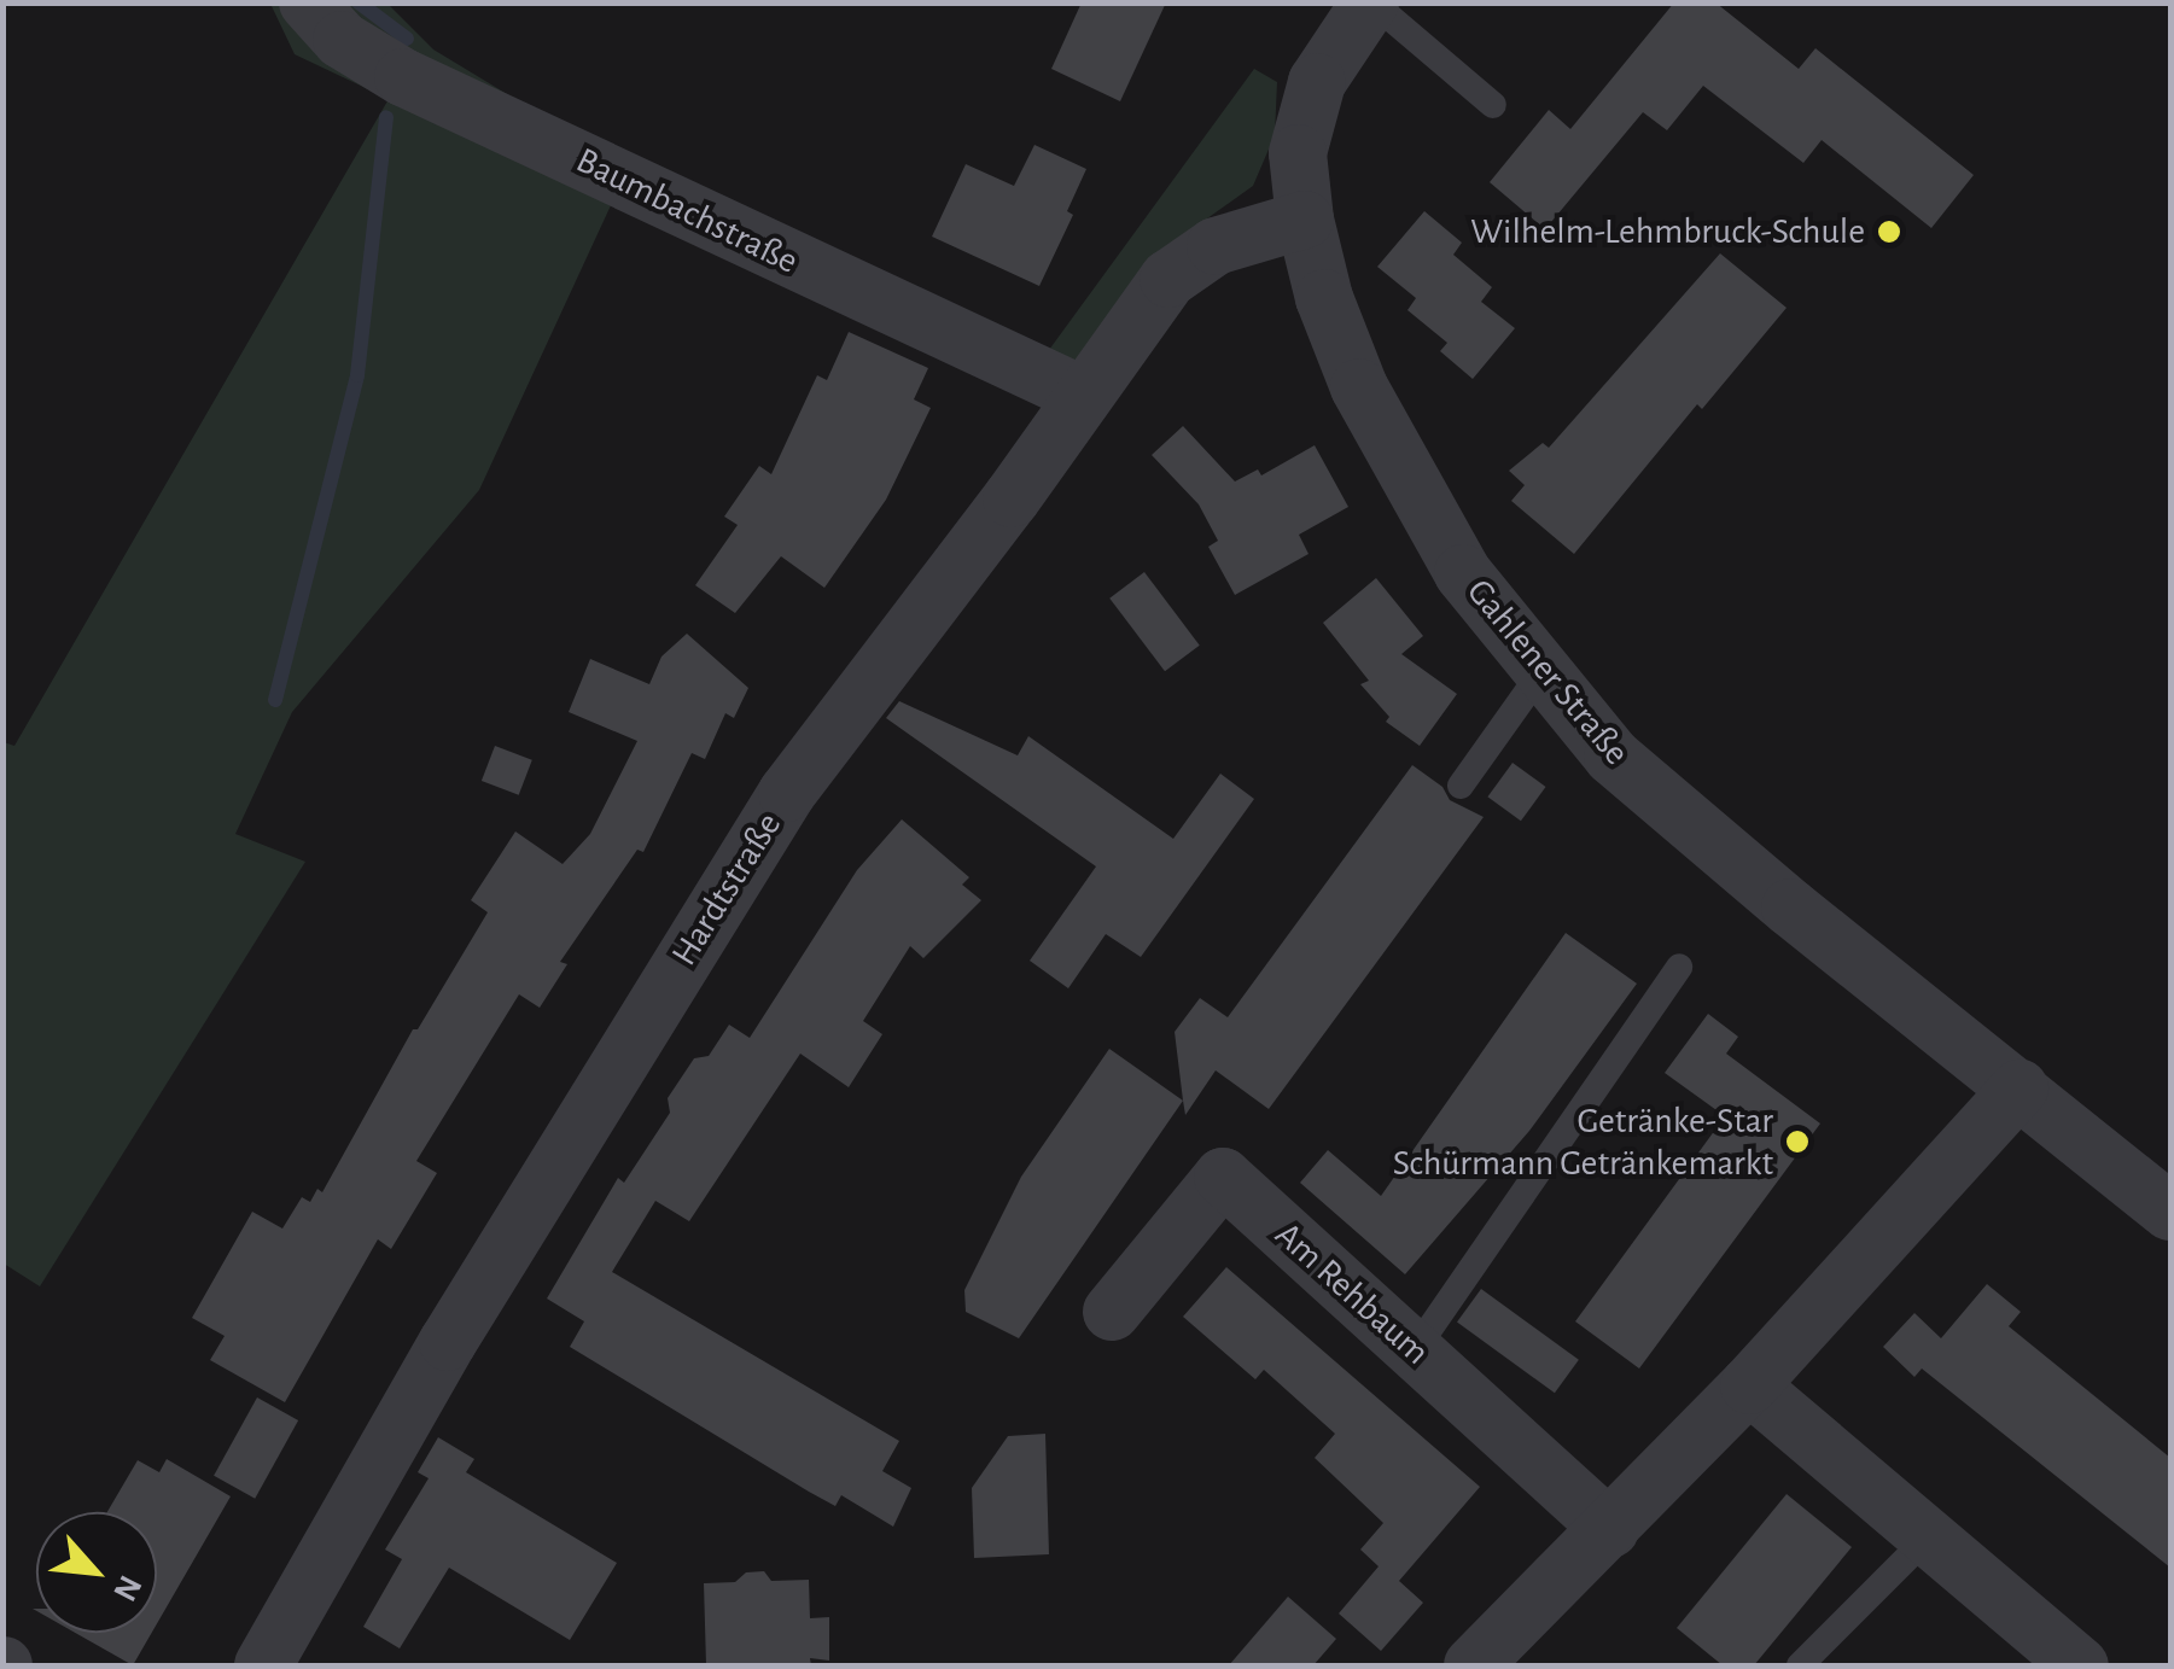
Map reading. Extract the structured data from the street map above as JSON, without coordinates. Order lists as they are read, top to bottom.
{
  "streets": {
    "street": [
      "Baumbachstraße",
      "Gahlener Straße",
      "Hardtstraße",
      "Am Rehbaum"
    ]
  },
  "crossings": [
    ["Baumbachstraße", "Hardtstraße"],
    ["Gahlener Straße", "Hardtstraße"]
  ],
  "places": ["Wilhelm-Lehmbruck-Schule", "Getränke-Star Schürmann Getränkemarkt"],
  "north": "bottom right"
}
